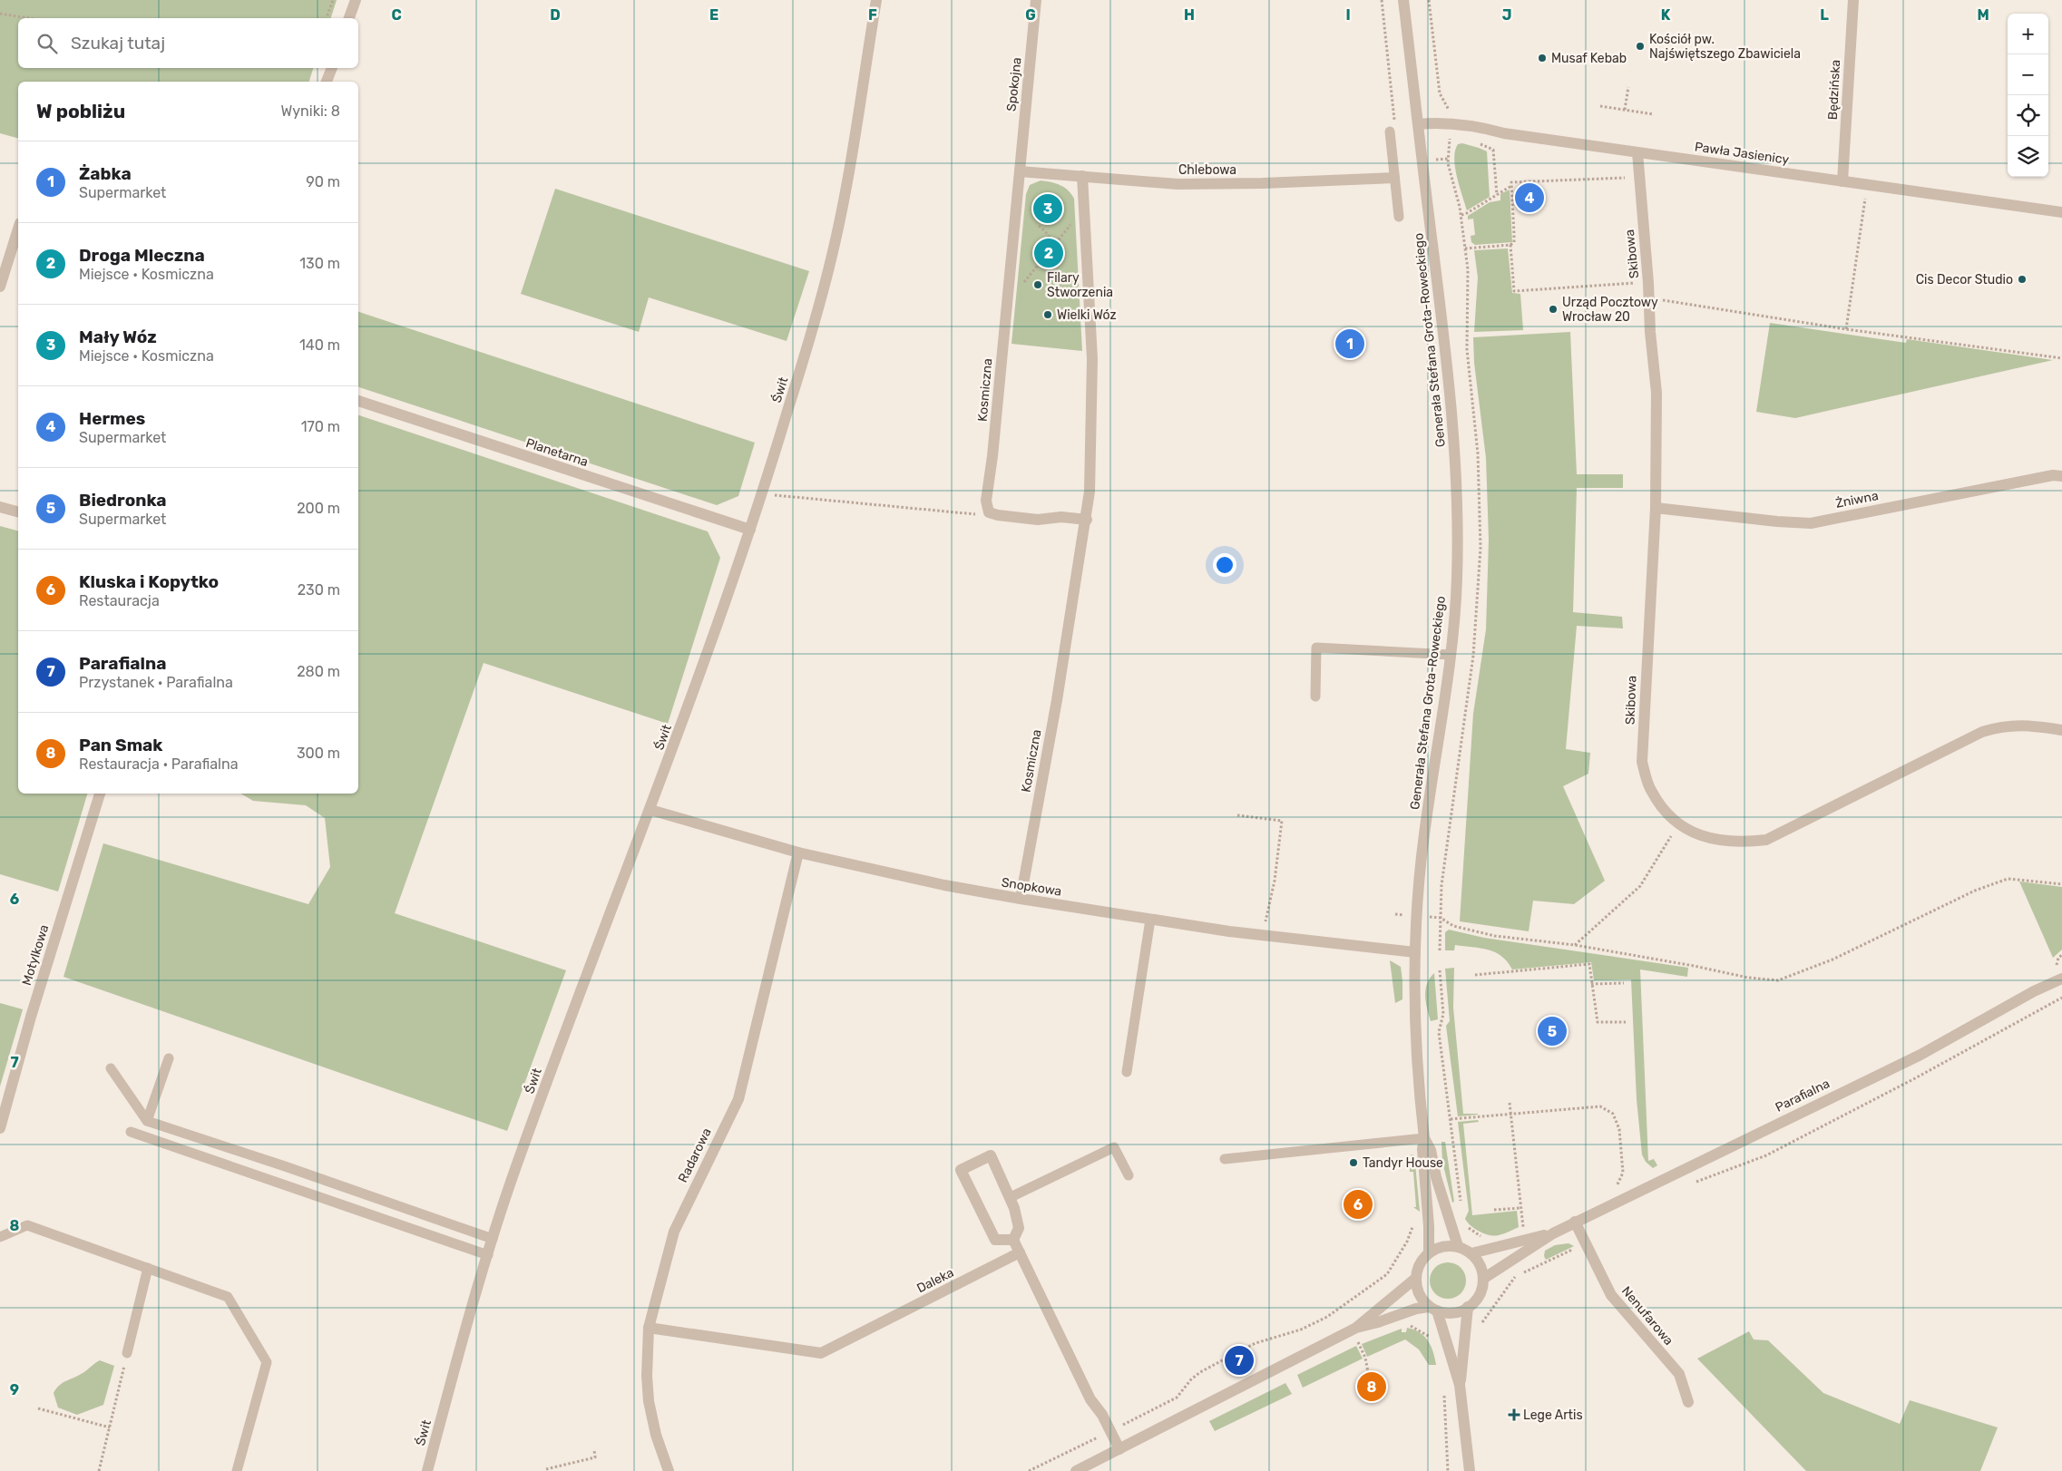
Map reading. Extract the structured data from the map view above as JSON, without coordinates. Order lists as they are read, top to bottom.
{
  "streets": {
    "street": [
      "Spokojna",
      "Będzińska",
      "Pawła Jasienicy",
      "Chlebowa",
      "Skibowa",
      "Generała Stefana Grota-Roweckiego",
      "Świt",
      "Kosmiczna",
      "Planetarna",
      "Żniwna",
      "Snopkowa",
      "Motylkowa",
      "Parafialna",
      "Radarowa",
      "Daleka",
      "Nenufarowa"
    ]
  },
  "crossings": [
    ["Spokojna", "Chlebowa"],
    ["Spokojna", "Kosmiczna"],
    ["Będzińska", "Pawła Jasienicy"],
    ["Pawła Jasienicy", "Skibowa"],
    ["Pawła Jasienicy", "Generała Stefana Grota-Roweckiego"],
    ["Chlebowa", "Kosmiczna"],
    ["Skibowa", "Żniwna"],
    ["Generała Stefana Grota-Roweckiego", "Snopkowa"],
    ["Generała Stefana Grota-Roweckiego", "Parafialna"],
    ["Świt", "Planetarna"],
    ["Świt", "Snopkowa"],
    ["Kosmiczna", "Snopkowa"],
    ["Snopkowa", "Radarowa"],
    ["Parafialna", "Nenufarowa"],
    ["Radarowa", "Daleka"]
  ],
  "places": {
    "other": [
      "Kościół pw. Najświętszego Zbawiciela",
      "Musaf Kebab",
      "Cis Decor Studio",
      "Filary Stworzenia",
      "Urząd Pocztowy Wrocław 20",
      "Wielki Wóz",
      "Tandyr House"
    ],
    "health": ["Lege Artis"]
  },
  "page": {
    "map_buttons": ["+", "−"],
    "search": "Szukaj tutaj",
    "heading": ["W pobliżu", "Wyniki: 8"],
    "list": [
      {
        "mark": "1",
        "name": "Żabka",
        "note": "Supermarket",
        "value": "90 m"
      },
      {
        "mark": "2",
        "name": "Droga Mleczna",
        "note": "Miejsce · Kosmiczna",
        "value": "130 m"
      },
      {
        "mark": "3",
        "name": "Mały Wóz",
        "note": "Miejsce · Kosmiczna",
        "value": "140 m"
      },
      {
        "mark": "4",
        "name": "Hermes",
        "note": "Supermarket",
        "value": "170 m"
      },
      {
        "mark": "5",
        "name": "Biedronka",
        "note": "Supermarket",
        "value": "200 m"
      },
      {
        "mark": "6",
        "name": "Kluska i Kopytko",
        "note": "Restauracja",
        "value": "230 m"
      },
      {
        "mark": "7",
        "name": "Parafialna",
        "note": "Przystanek · Parafialna",
        "value": "280 m"
      },
      {
        "mark": "8",
        "name": "Pan Smak",
        "note": "Restauracja · Parafialna",
        "value": "300 m"
      }
    ],
    "pins": [
      "4",
      "3",
      "2",
      "1",
      "5",
      "6",
      "7",
      "8"
    ]
  },
  "grid": {
    "columns": [
      "C",
      "D",
      "E",
      "F",
      "G",
      "H",
      "I",
      "J",
      "K",
      "L",
      "M"
    ],
    "rows": [
      "6",
      "7",
      "8",
      "9"
    ]
  }
}
